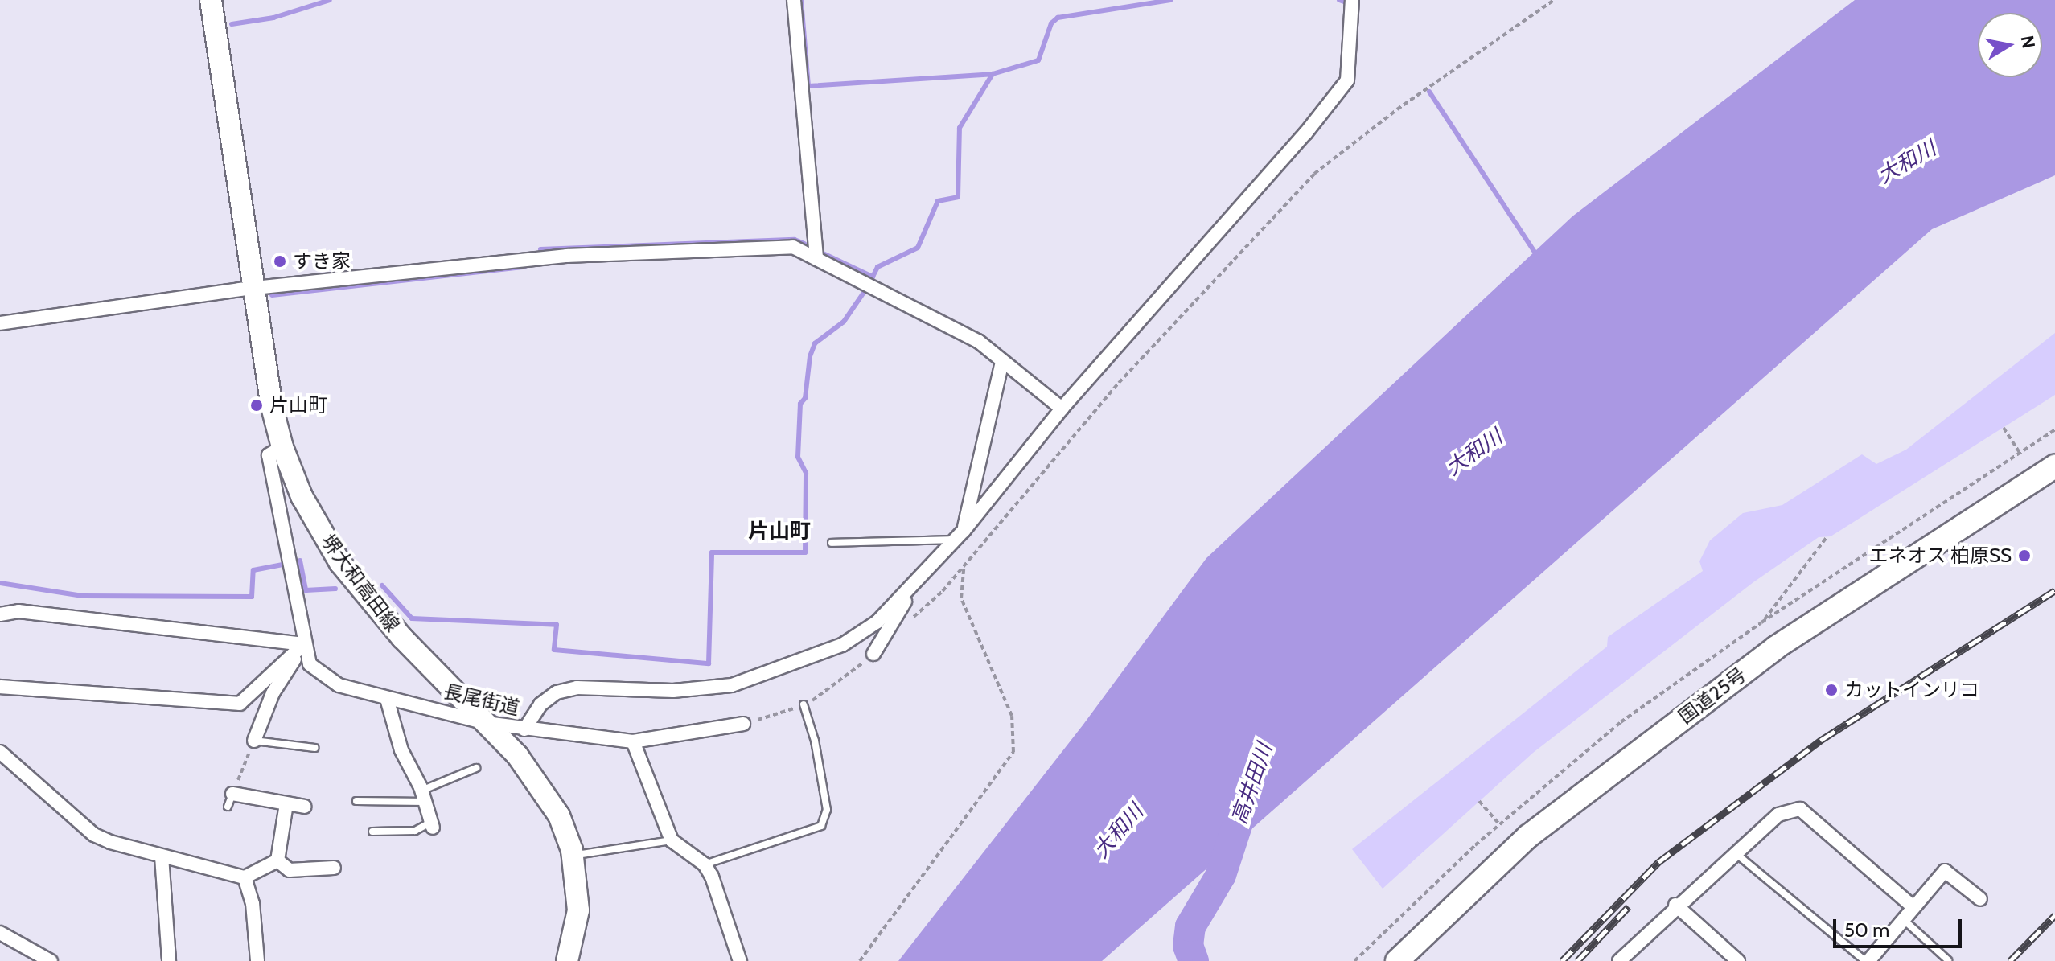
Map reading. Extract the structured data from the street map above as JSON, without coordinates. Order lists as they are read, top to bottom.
{
  "streets": {
    "highway": ["国道25号"],
    "main road": ["堺大和高田線"],
    "street": ["長尾街道"]
  },
  "crossings": [
    ["堺大和高田線", "長尾街道"]
  ],
  "districts": ["片山町"],
  "water": ["大和川", "高井田川"],
  "places": [
    "すき家",
    "片山町",
    "エネオス 柏原SS",
    "カットインリコ"
  ],
  "scale_bar": "50 m",
  "north": "right"
}
